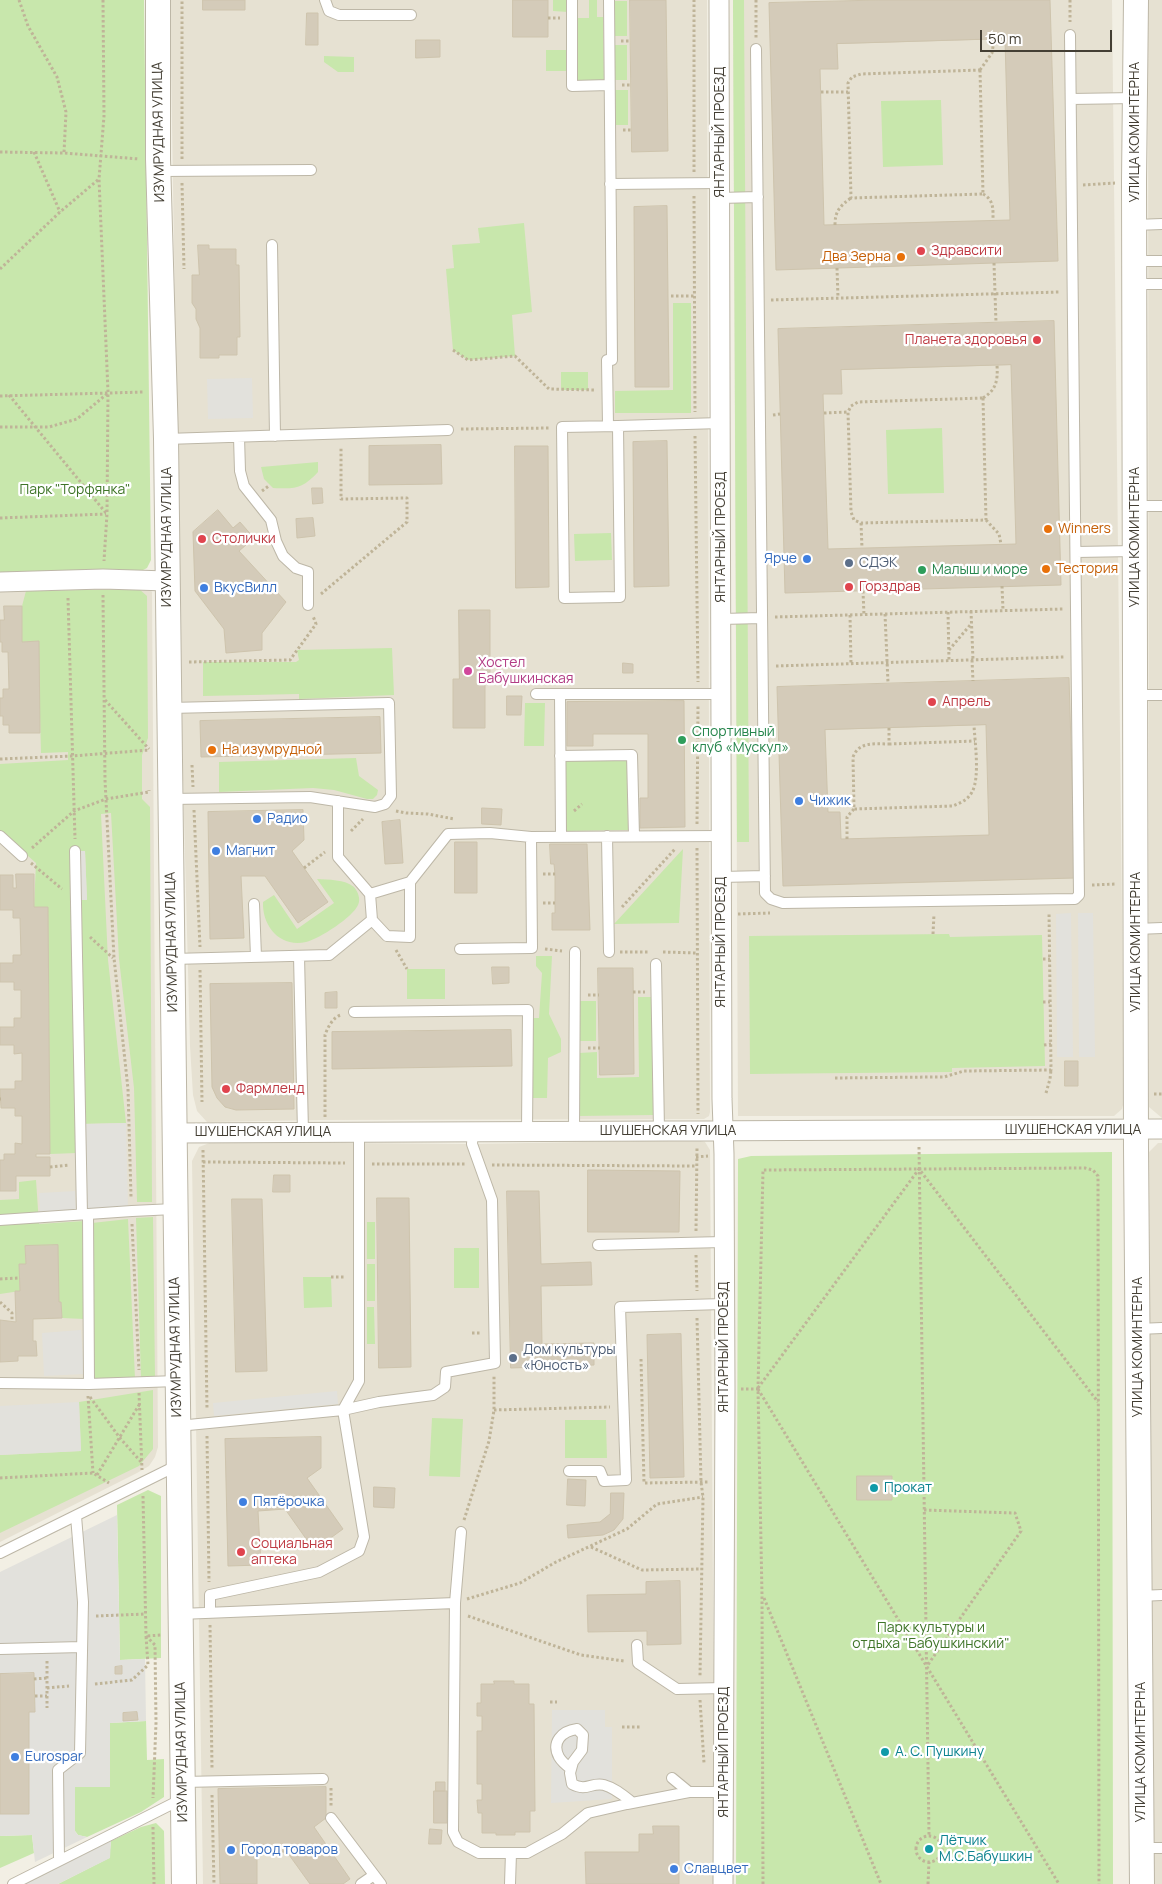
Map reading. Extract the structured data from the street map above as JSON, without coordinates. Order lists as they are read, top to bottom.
{
  "streets": {
    "street": [
      "ИЗУМРУДНАЯ УЛИЦА",
      "ЯНТАРНЫЙ ПРОЕЗД",
      "УЛИЦА КОМИНТЕРНА",
      "ШУШЕНСКАЯ УЛИЦА"
    ]
  },
  "crossings": [
    ["ИЗУМРУДНАЯ УЛИЦА", "ШУШЕНСКАЯ УЛИЦА"],
    ["ЯНТАРНЫЙ ПРОЕЗД", "ШУШЕНСКАЯ УЛИЦА"],
    ["УЛИЦА КОМИНТЕРНА", "ШУШЕНСКАЯ УЛИЦА"]
  ],
  "parks": ["Парк \"Торфянка\"", "Парк культуры и отдыха \"Бабушкинский\""],
  "places": [
    "Здравсити",
    "Два Зерна",
    "Планета здоровья",
    "Winners",
    "Столички",
    "Ярче",
    "СДЭК",
    "Тестория",
    "Малыш и море",
    "Горздрав",
    "ВкусВилл",
    "Хостел Бабушкинская",
    "Апрель",
    "Спортивный клуб «Мускул»",
    "На изумрудной",
    "Чижик",
    "Радио",
    "Магнит",
    "Фармленд",
    "Дом культуры «Юность»",
    "Прокат",
    "Пятёрочка",
    "Социальная аптека",
    "А. С. Пушкину",
    "Eurospar",
    "Лётчик М.С.Бабушкин",
    "Город товаров",
    "Славцвет"
  ],
  "scale_bar": "50 m"
}
